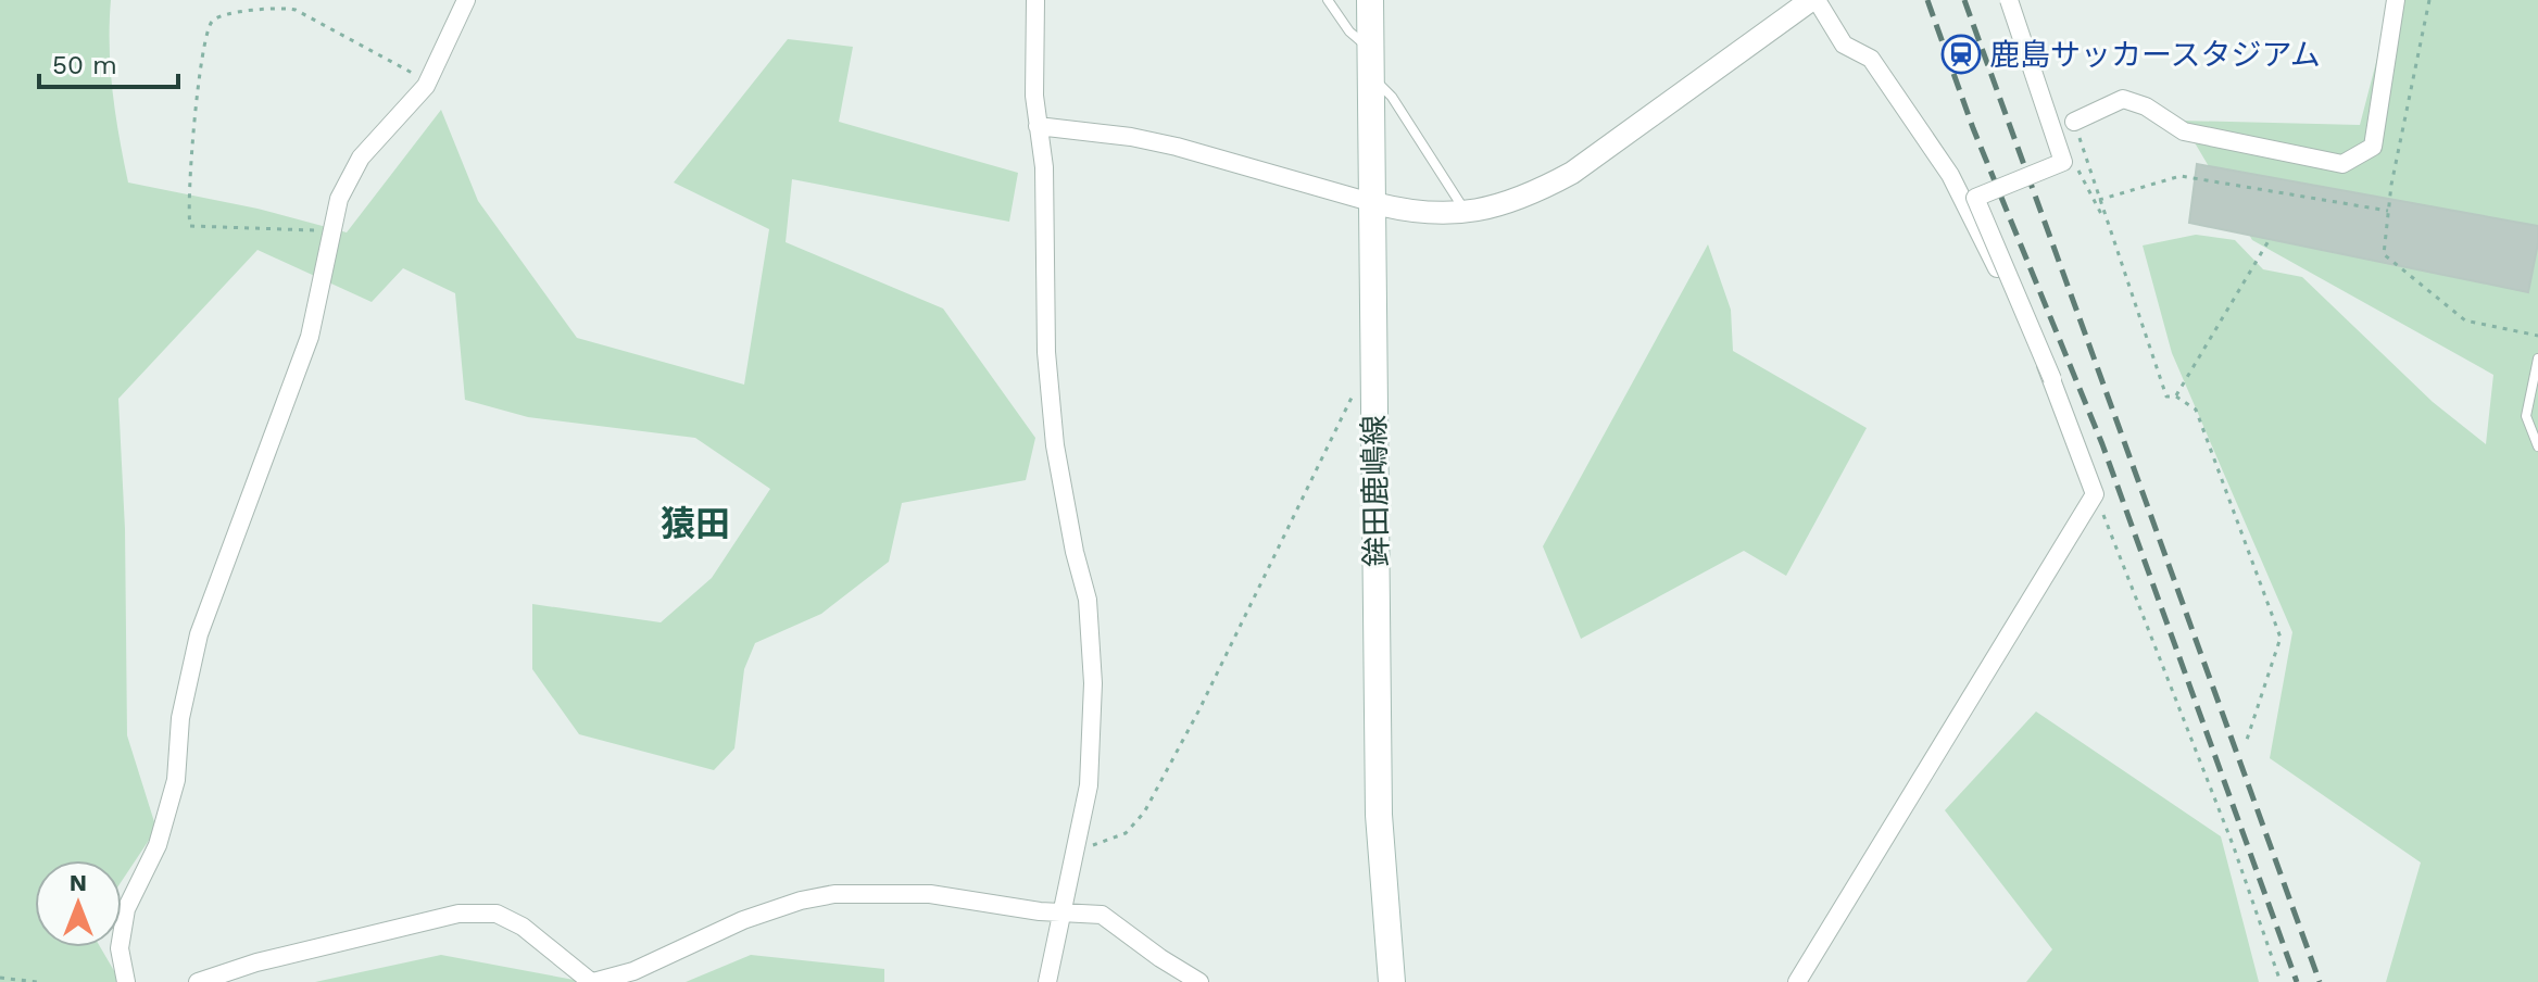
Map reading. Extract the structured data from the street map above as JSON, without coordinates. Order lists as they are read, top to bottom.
{
  "streets": {
    "main road": ["鉾田鹿嶋線"]
  },
  "districts": ["猿田"],
  "places": {
    "station": ["鹿島サッカースタジアム"]
  },
  "scale_bar": "50 m",
  "north": "top"
}
